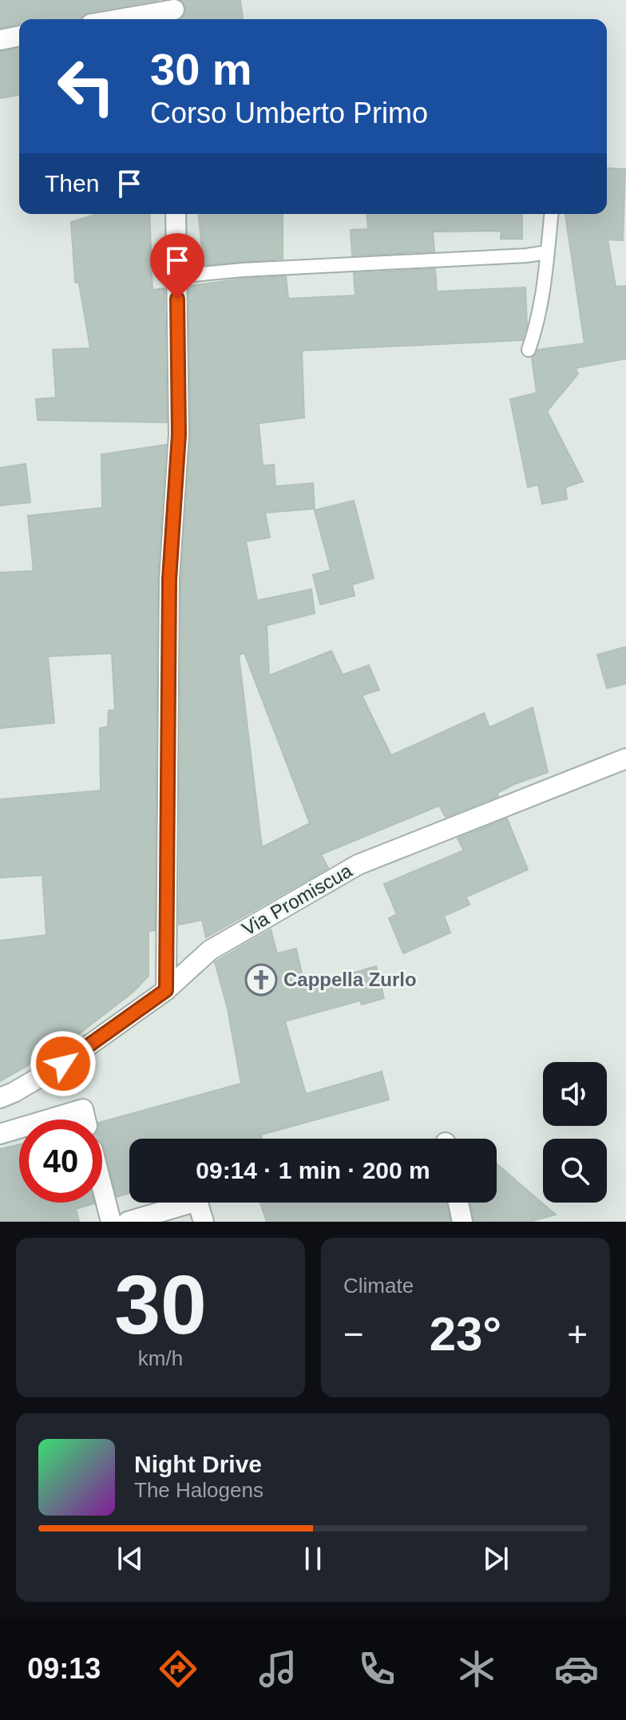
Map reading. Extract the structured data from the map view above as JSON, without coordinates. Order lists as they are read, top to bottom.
{
  "streets": {
    "street": ["Via Promiscua"]
  },
  "places": {
    "church": ["Cappella Zurlo"]
  },
  "page": {
    "turn": ["30 m", "Corso Umberto Primo"],
    "then": "Then",
    "limit": "40",
    "trip": "09:14 · 1 min · 200 m",
    "tile": [
      ["30", "km/h"],
      "Climate"
    ],
    "heat": ["−", "23°", "+"],
    "song": ["Night Drive", "The Halogens"],
    "tabs": "09:13"
  }
}
